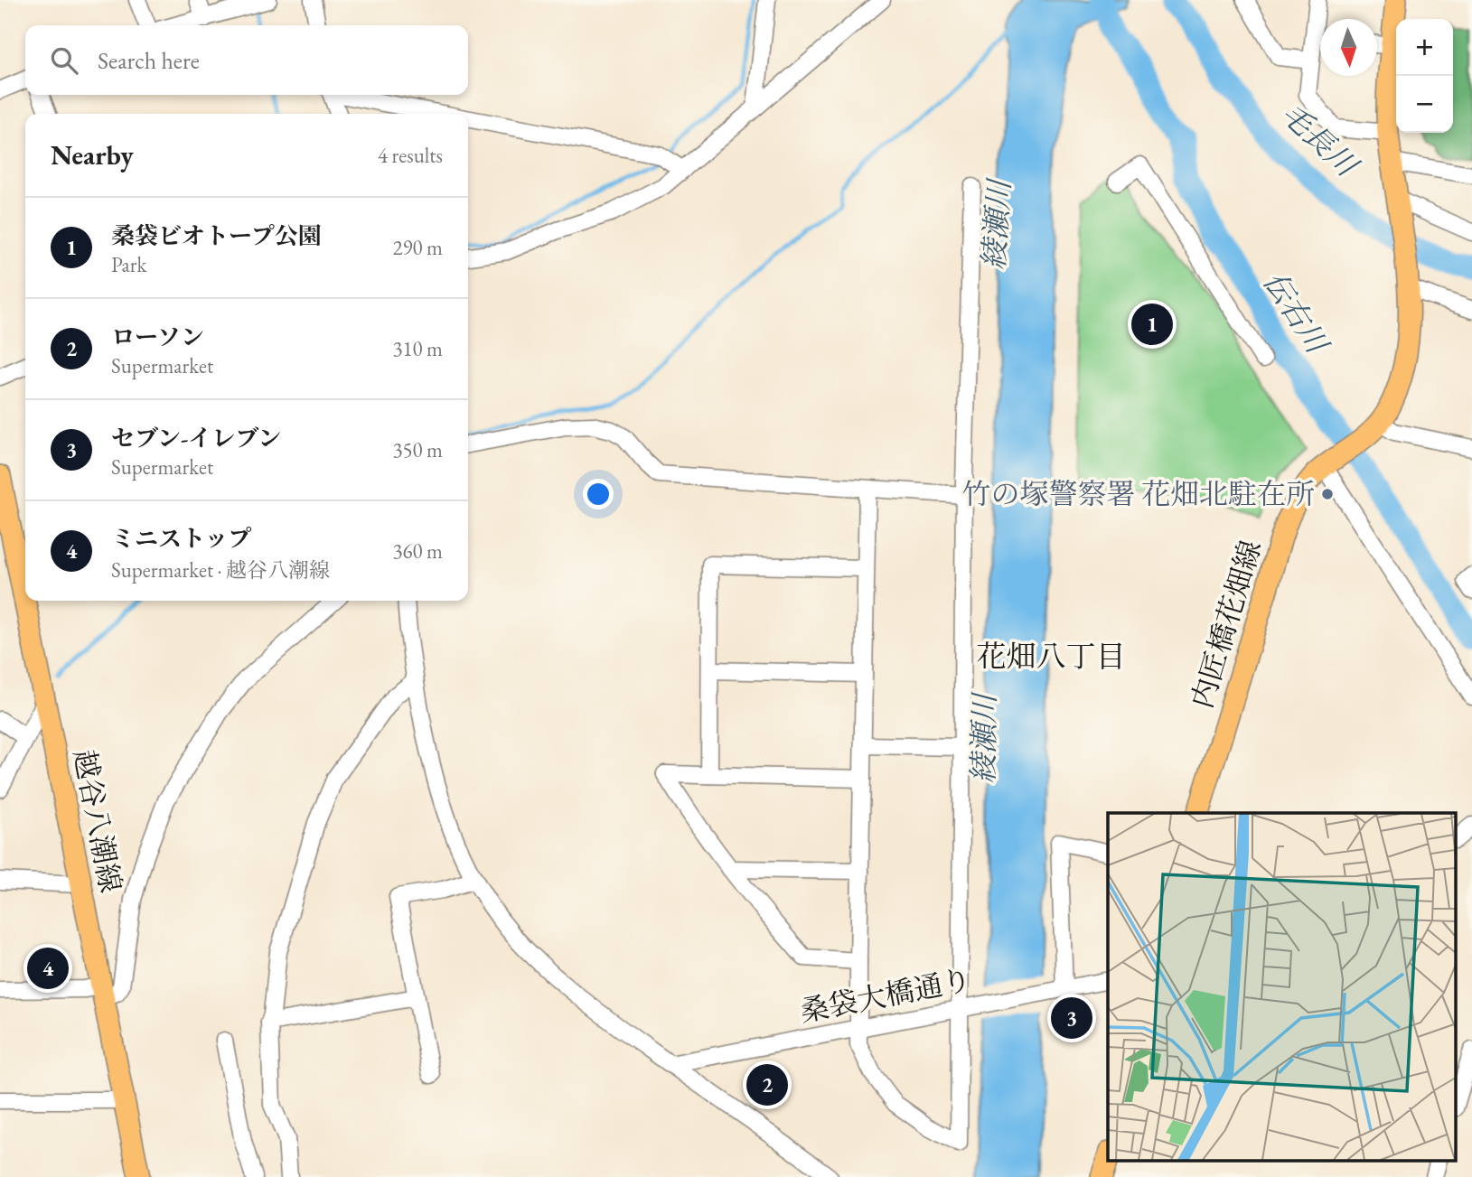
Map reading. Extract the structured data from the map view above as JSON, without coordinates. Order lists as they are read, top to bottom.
{
  "streets": {
    "main road": ["内匠橋花畑線", "越谷八潮線"],
    "street": ["桑袋大橋通り"]
  },
  "districts": ["花畑八丁目"],
  "water": ["毛長川", "綾瀬川", "伝右川"],
  "places": ["竹の塚警察署 花畑北駐在所"],
  "north": "bottom",
  "page": {
    "map_buttons": ["+", "−"],
    "search": "Search here",
    "heading": ["Nearby", "4 results"],
    "list": [
      {
        "mark": "1",
        "name": "桑袋ビオトープ公園",
        "note": "Park",
        "value": "290 m"
      },
      {
        "mark": "2",
        "name": "ローソン",
        "note": "Supermarket",
        "value": "310 m"
      },
      {
        "mark": "3",
        "name": "セブン-イレブン",
        "note": "Supermarket",
        "value": "350 m"
      },
      {
        "mark": "4",
        "name": "ミニストップ",
        "note": "Supermarket · 越谷八潮線",
        "value": "360 m"
      }
    ],
    "pins": [
      "1",
      "4",
      "3",
      "2"
    ]
  }
}
